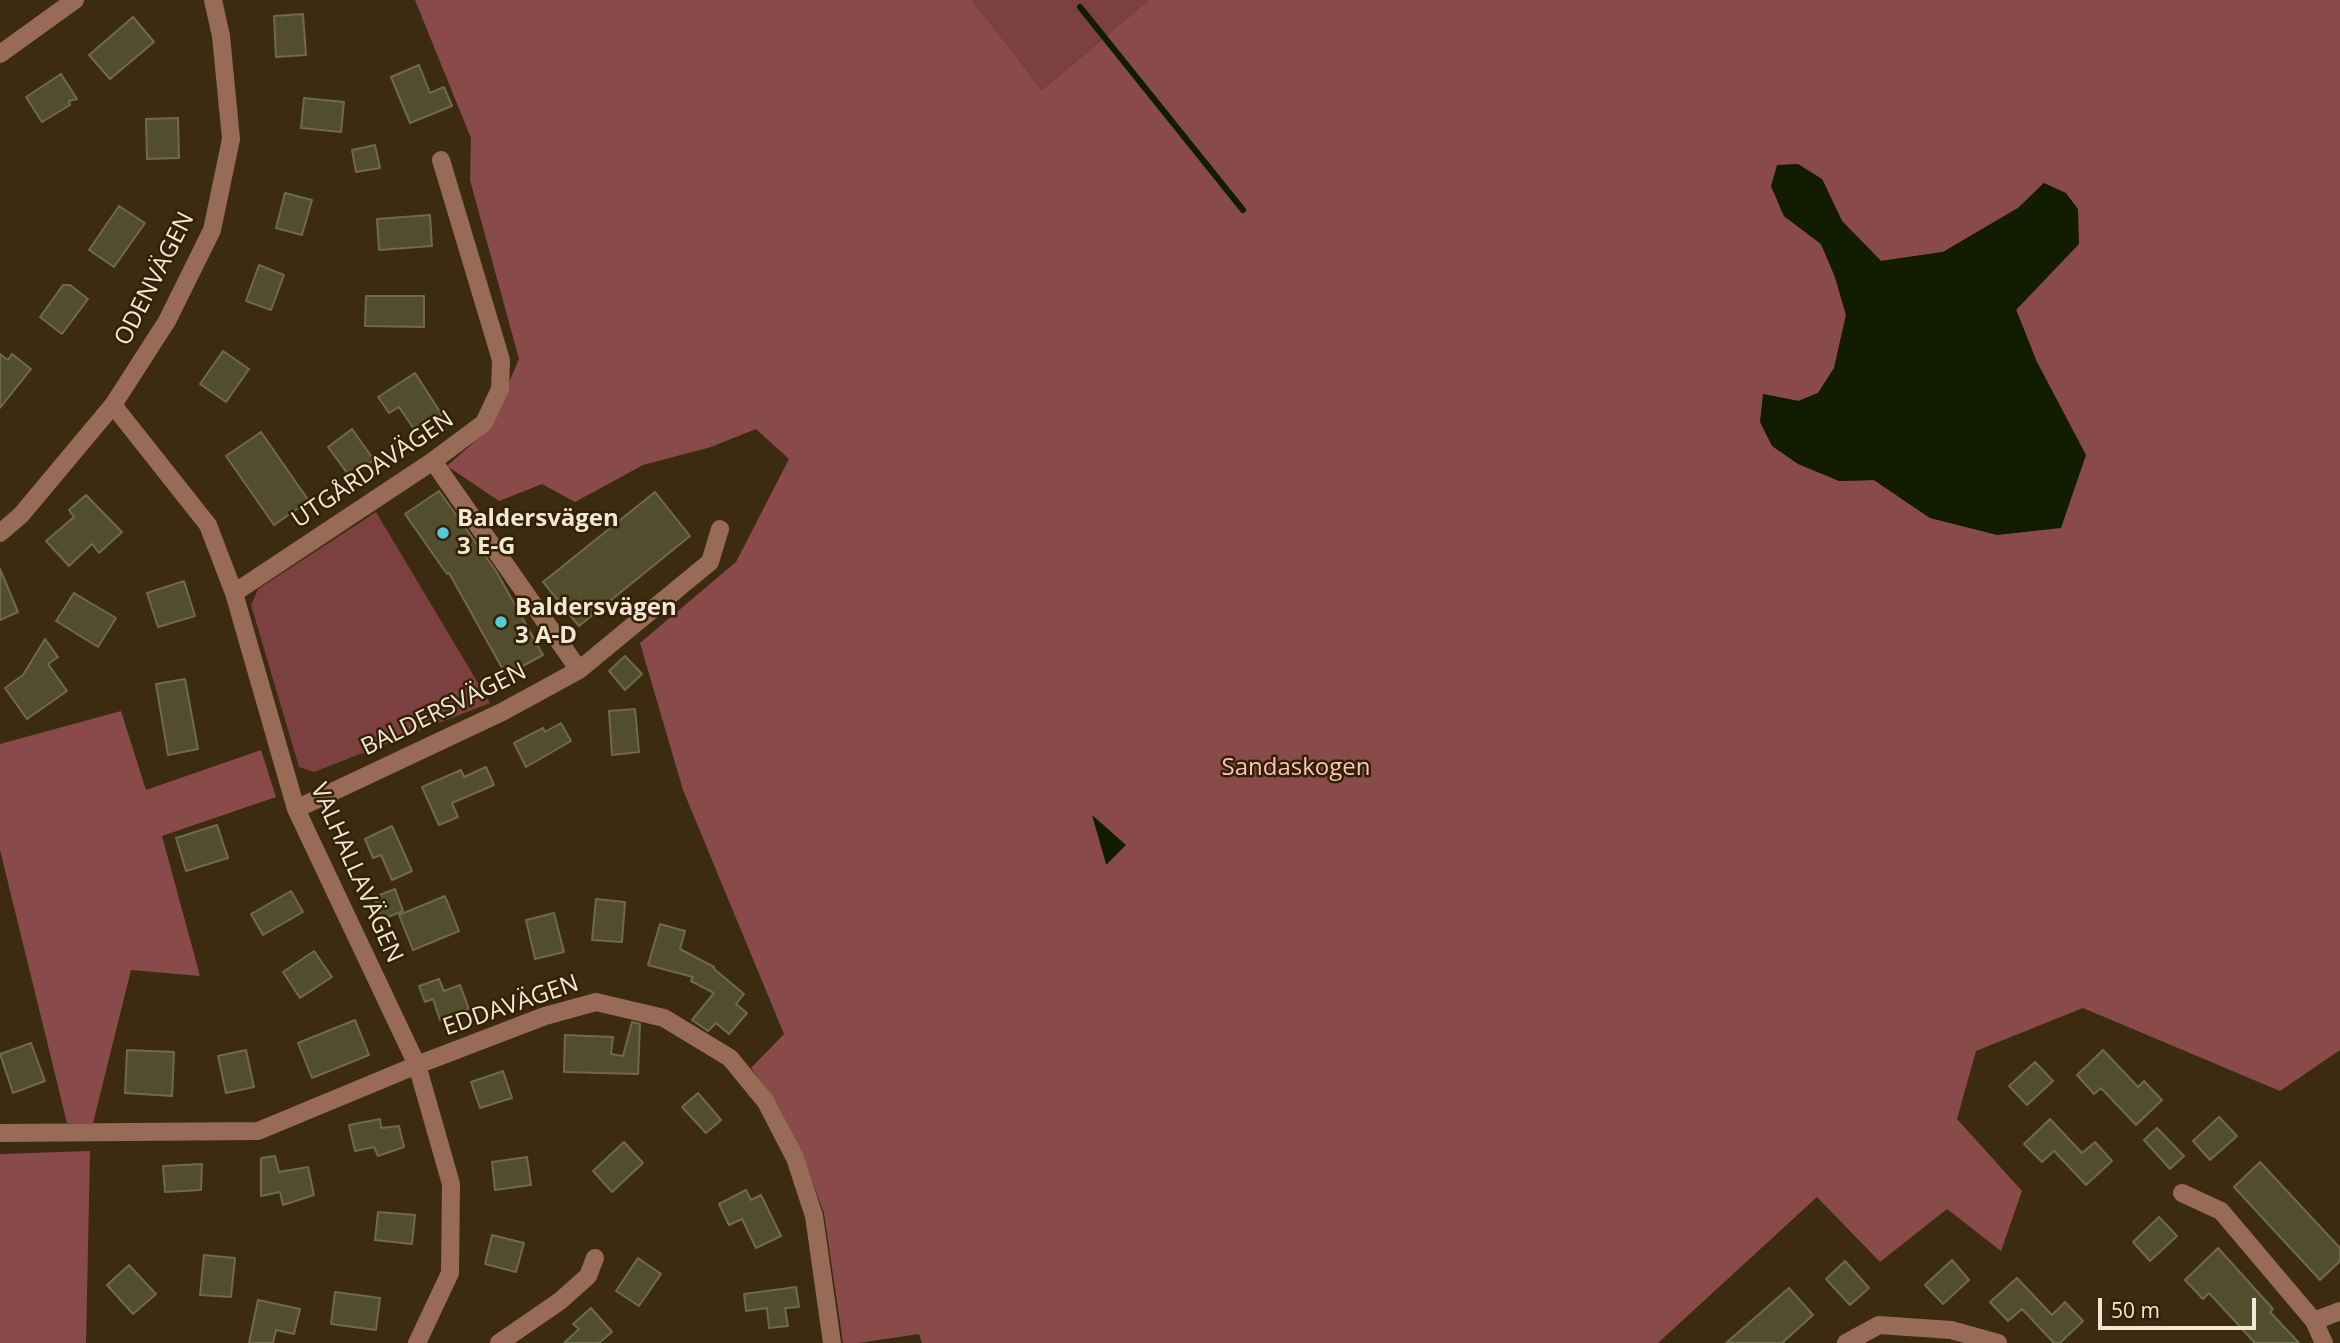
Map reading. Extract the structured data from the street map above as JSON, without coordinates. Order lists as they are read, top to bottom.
{
  "streets": {
    "street": [
      "ODENVÄGEN",
      "UTGÅRDAVÄGEN",
      "BALDERSVÄGEN",
      "VALHALLAVÄGEN",
      "EDDAVÄGEN"
    ]
  },
  "crossings": [
    ["ODENVÄGEN", "VALHALLAVÄGEN"],
    ["UTGÅRDAVÄGEN", "VALHALLAVÄGEN"],
    ["BALDERSVÄGEN", "VALHALLAVÄGEN"],
    ["VALHALLAVÄGEN", "EDDAVÄGEN"]
  ],
  "parks": ["Sandaskogen"],
  "places": ["Baldersvägen 3 E-G", "Baldersvägen 3 A-D"],
  "scale_bar": "50 m"
}
